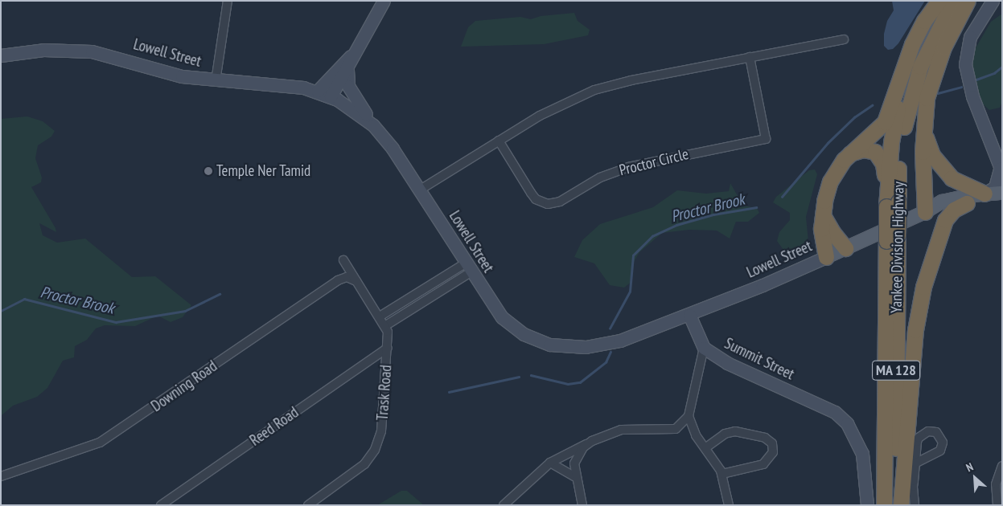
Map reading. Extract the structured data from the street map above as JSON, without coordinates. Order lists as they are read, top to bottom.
{
  "streets": {
    "highway": ["Yankee Division Highway", "MA 128"],
    "main road": ["Lowell Street", "Summit Street"],
    "street": [
      "Proctor Circle",
      "Downing Road",
      "Trask Road",
      "Reed Road"
    ]
  },
  "crossings": [
    ["Lowell Street", "Summit Street"],
    ["Trask Road", "Reed Road"]
  ],
  "water": ["Proctor Brook"],
  "places": ["Temple Ner Tamid"],
  "north": "top left"
}
